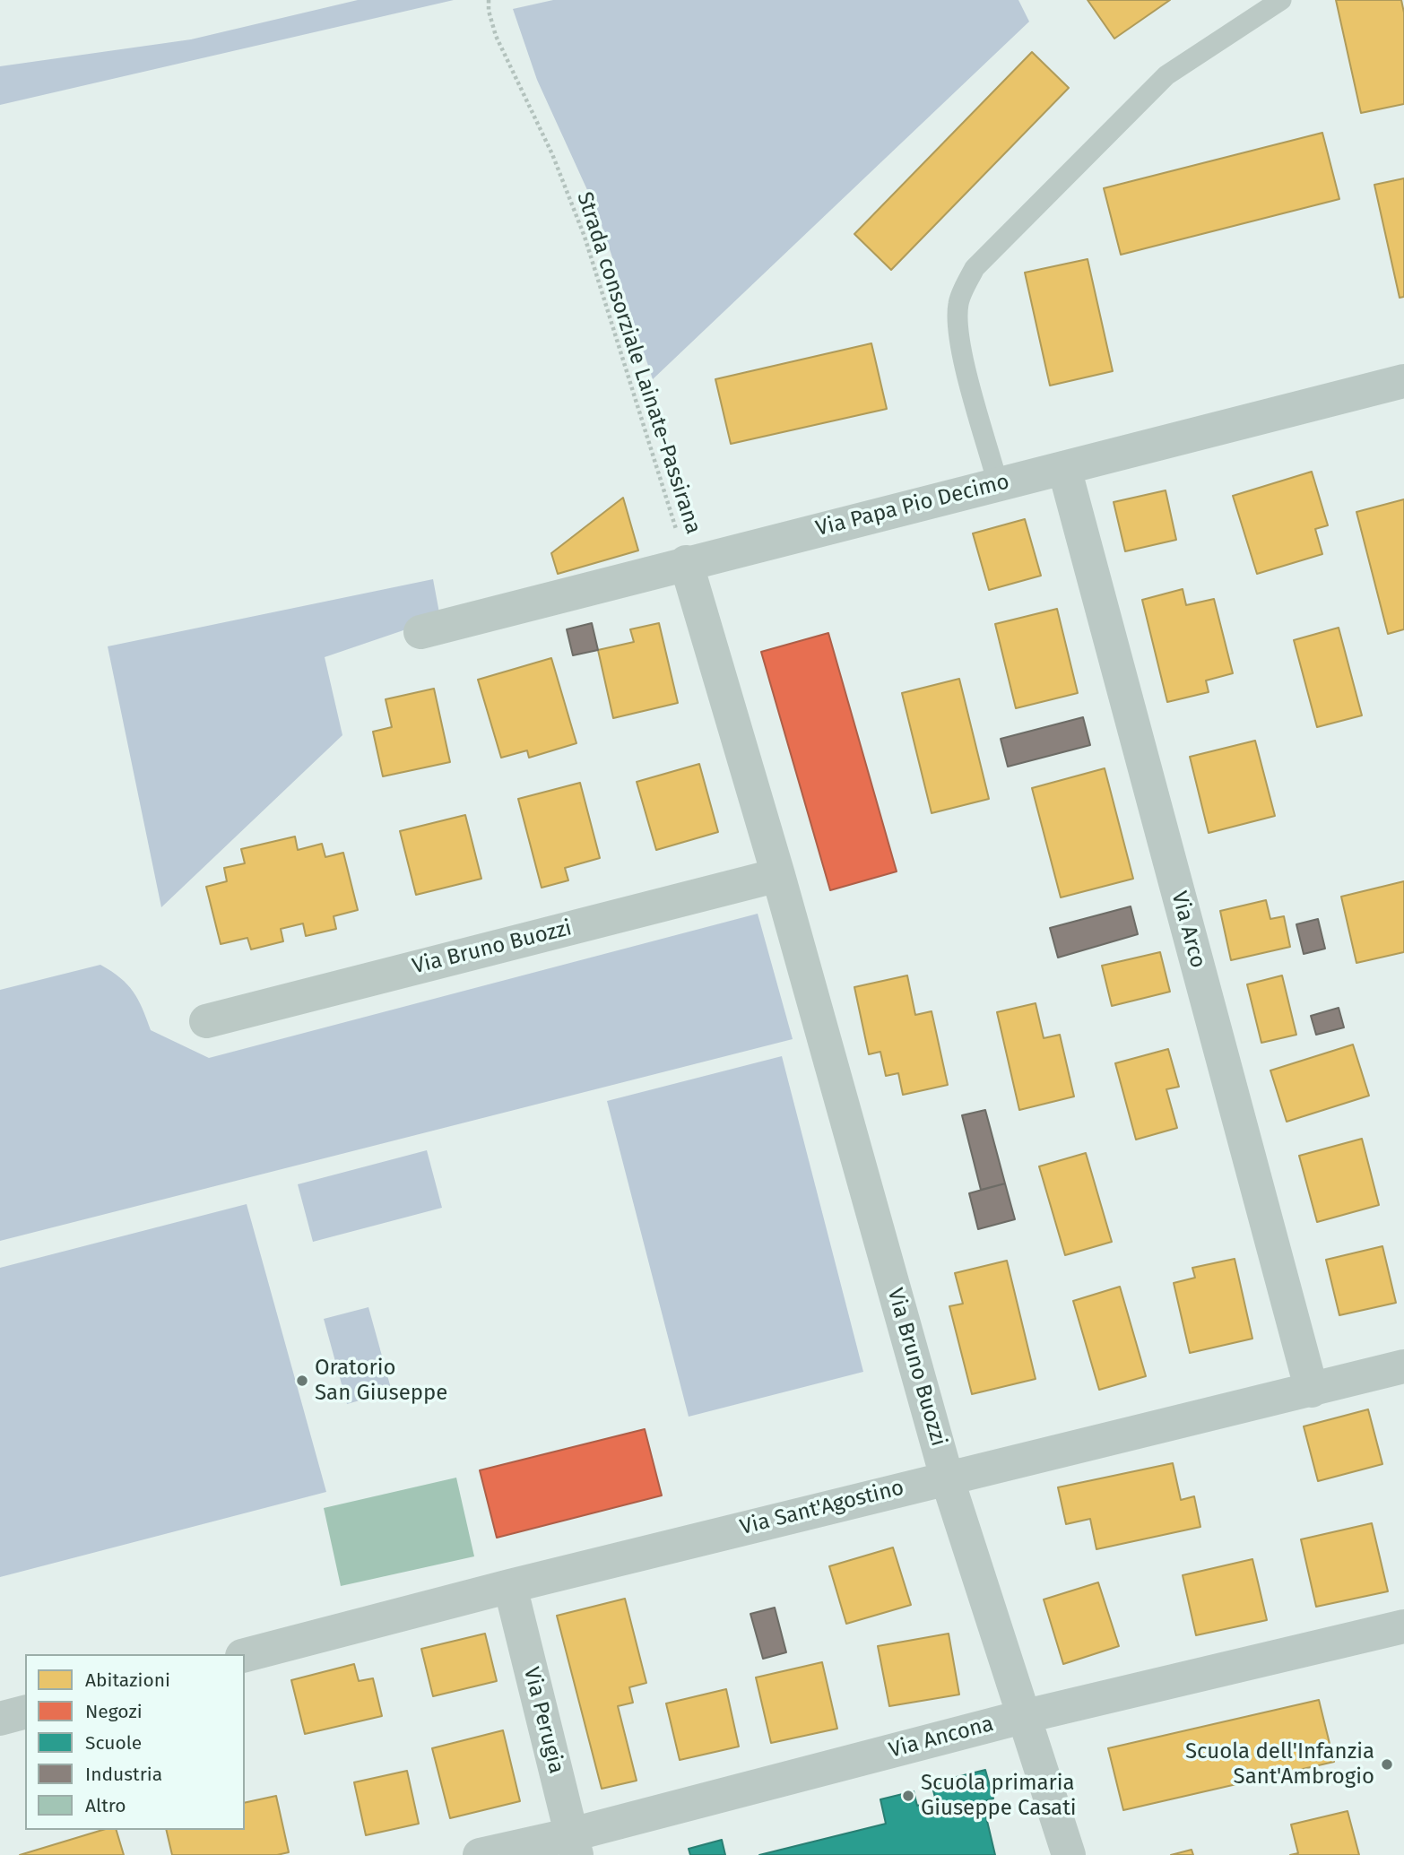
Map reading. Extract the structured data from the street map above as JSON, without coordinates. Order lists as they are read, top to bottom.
{
  "streets": {
    "street": [
      "Via Papa Pio Decimo",
      "Via Arco",
      "Via Bruno Buozzi",
      "Via Sant'Agostino",
      "Via Perugia",
      "Via Ancona"
    ],
    "path": ["Strada consorziale Lainate-Passirana"]
  },
  "crossings": [
    ["Strada consorziale Lainate-Passirana", "Via Papa Pio Decimo"],
    ["Strada consorziale Lainate-Passirana", "Via Bruno Buozzi"],
    ["Via Papa Pio Decimo", "Via Arco"],
    ["Via Papa Pio Decimo", "Via Bruno Buozzi"],
    ["Via Arco", "Via Sant'Agostino"],
    ["Via Bruno Buozzi", "Via Sant'Agostino"],
    ["Via Bruno Buozzi", "Via Ancona"],
    ["Via Sant'Agostino", "Via Perugia"],
    ["Via Perugia", "Via Ancona"]
  ],
  "places": ["Oratorio San Giuseppe", "Scuola dell'Infanzia Sant'Ambrogio", "Scuola primaria Giuseppe Casati"],
  "legend": [
    "Abitazioni",
    "Negozi",
    "Scuole",
    "Industria",
    "Altro"
  ]
}
